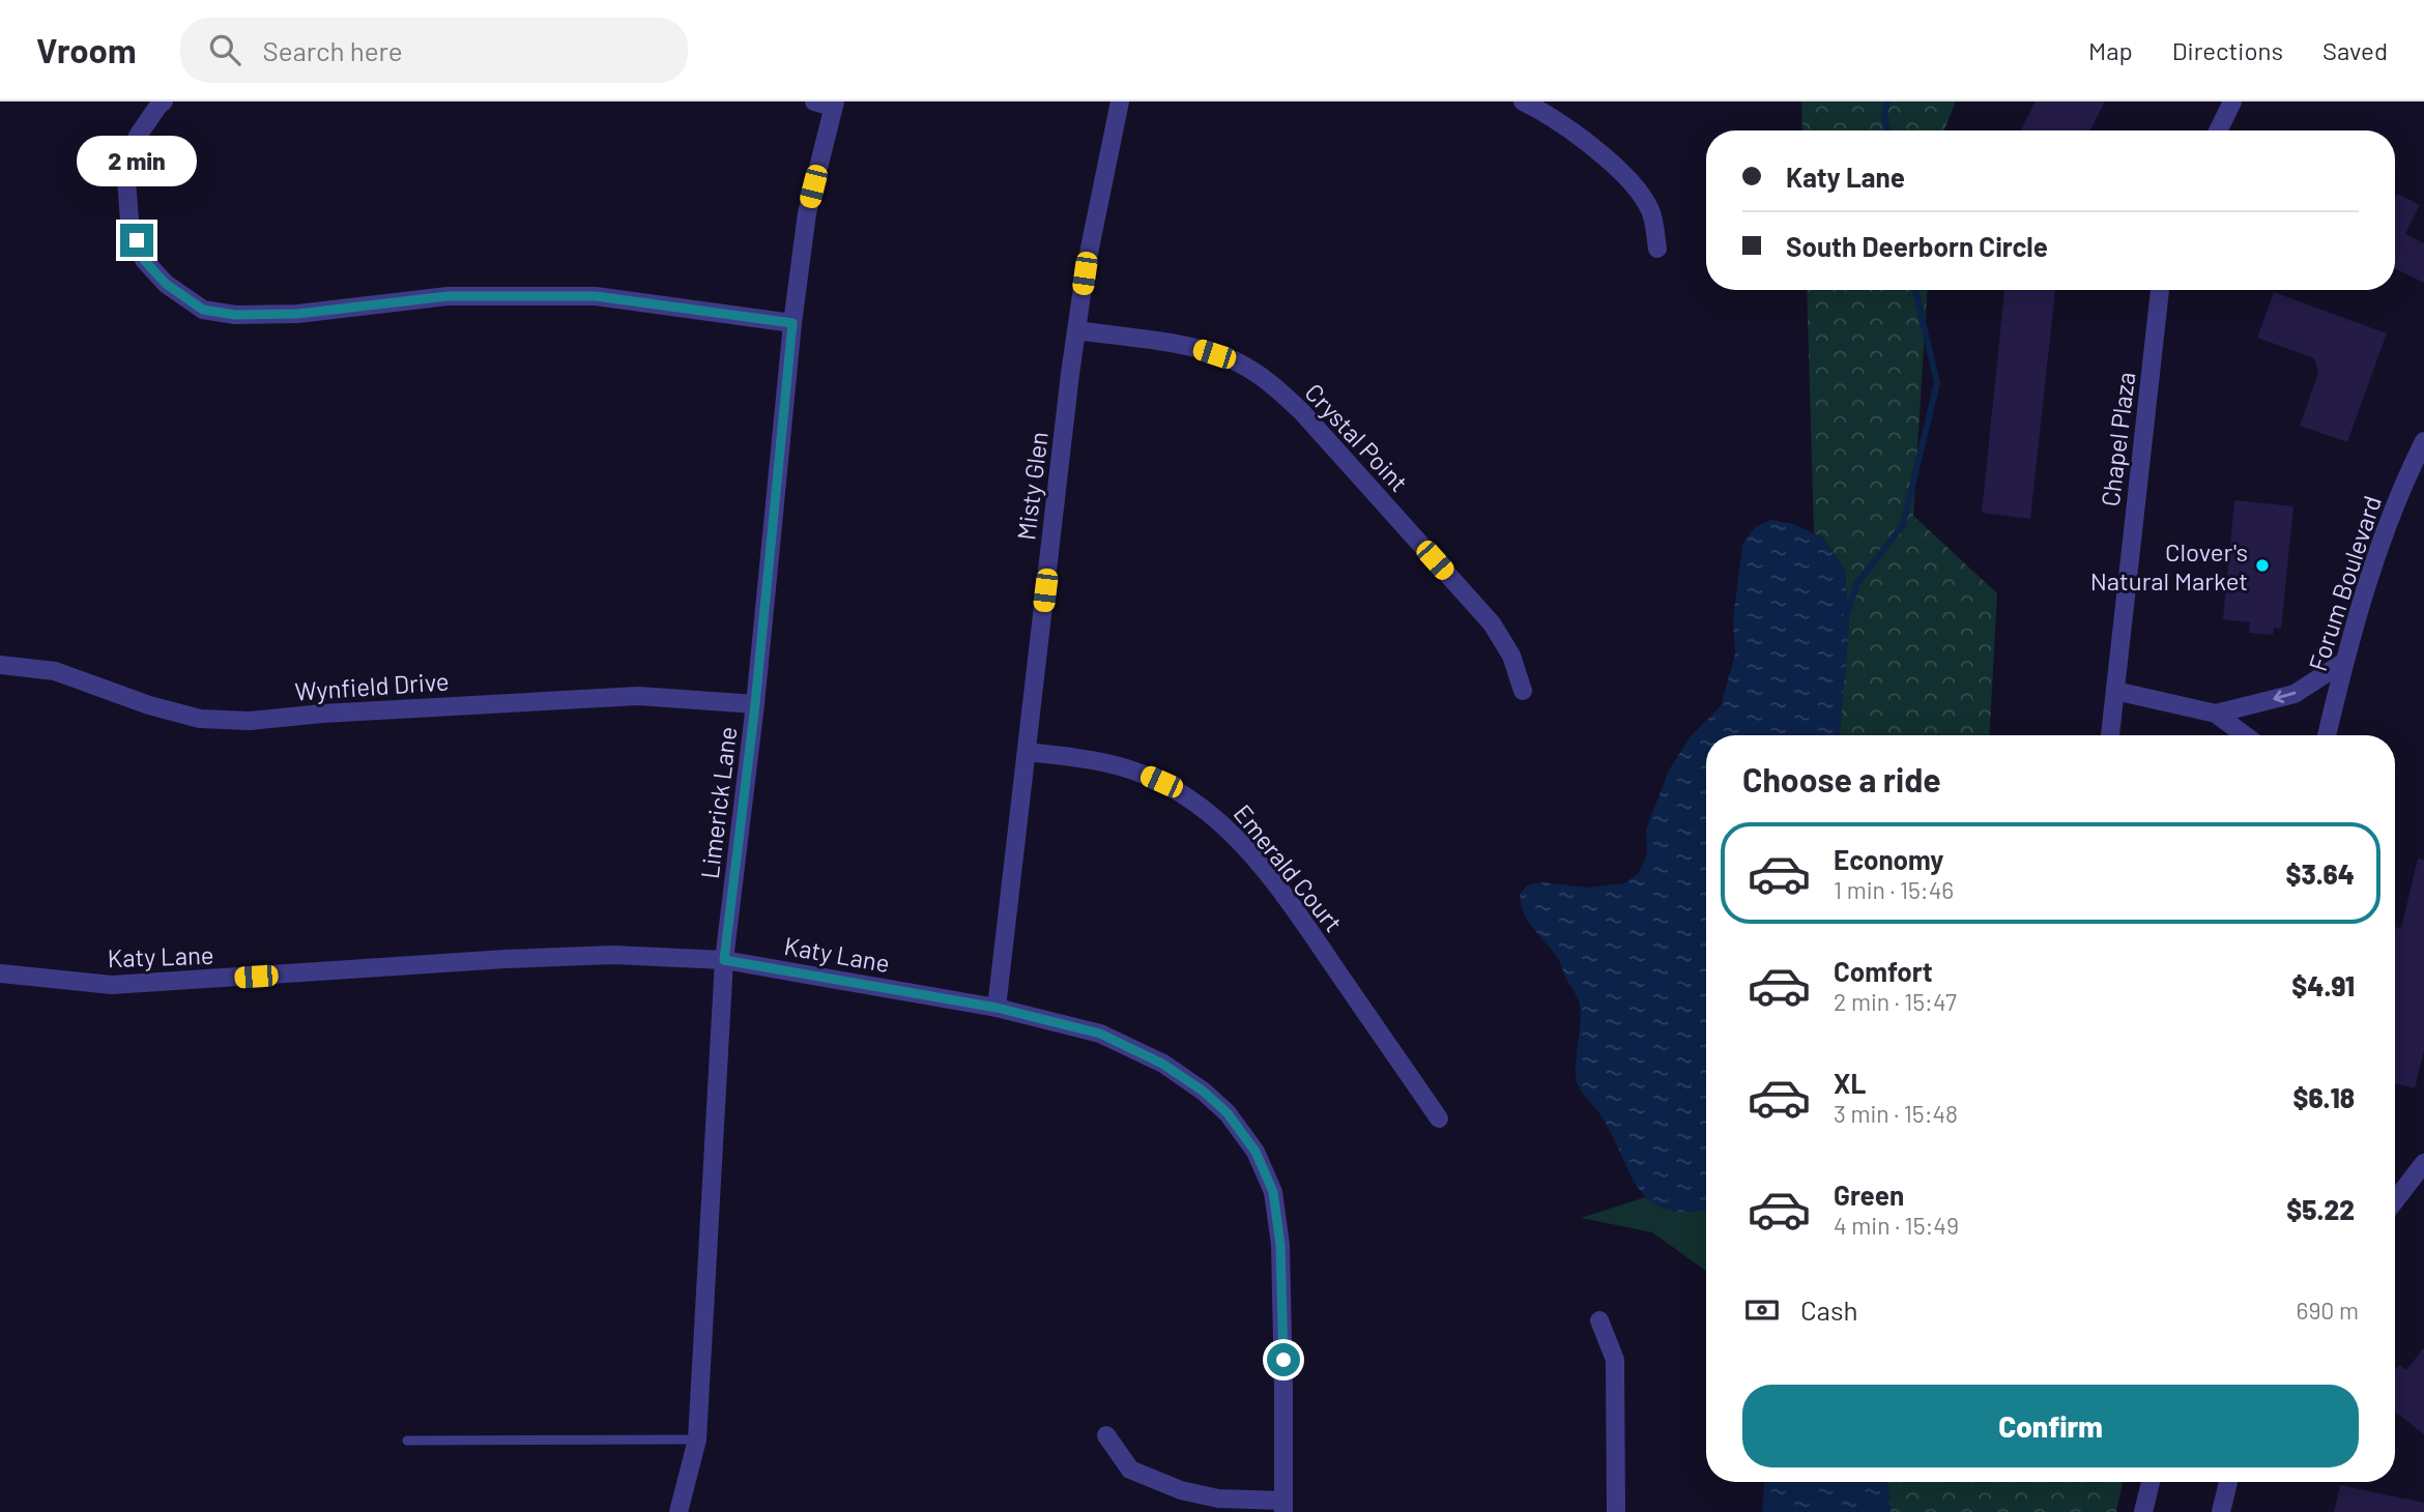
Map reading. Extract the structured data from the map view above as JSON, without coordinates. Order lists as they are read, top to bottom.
{
  "streets": {
    "street": [
      "Crystal Point",
      "Chapel Plaza",
      "Misty Glen",
      "Forum Boulevard",
      "Wynfield Drive",
      "Limerick Lane",
      "Emerald Court",
      "Katy Lane"
    ]
  },
  "crossings": [
    ["Crystal Point", "Misty Glen"],
    ["Misty Glen", "Emerald Court"],
    ["Misty Glen", "Katy Lane"],
    ["Wynfield Drive", "Limerick Lane"],
    ["Limerick Lane", "Katy Lane"]
  ],
  "places": ["Clover's Natural Market"],
  "page": {
    "header": "Vroom",
    "search": "Search here",
    "nav": ["Map", "Directions", "Saved"],
    "banner": ["Katy Lane", "South Deerborn Circle"],
    "bubble": "2 min",
    "heading": "Choose a ride",
    "list": [
      {
        "name": "Economy",
        "note": "1 min · 15:46",
        "value": "$3.64"
      },
      {
        "name": "Comfort",
        "note": "2 min · 15:47",
        "value": "$4.91"
      },
      {
        "name": "XL",
        "note": "3 min · 15:48",
        "value": "$6.18"
      },
      {
        "name": "Green",
        "note": "4 min · 15:49",
        "value": "$5.22"
      }
    ],
    "pay": ["Cash", "690 m"],
    "buttons": "Confirm"
  }
}
